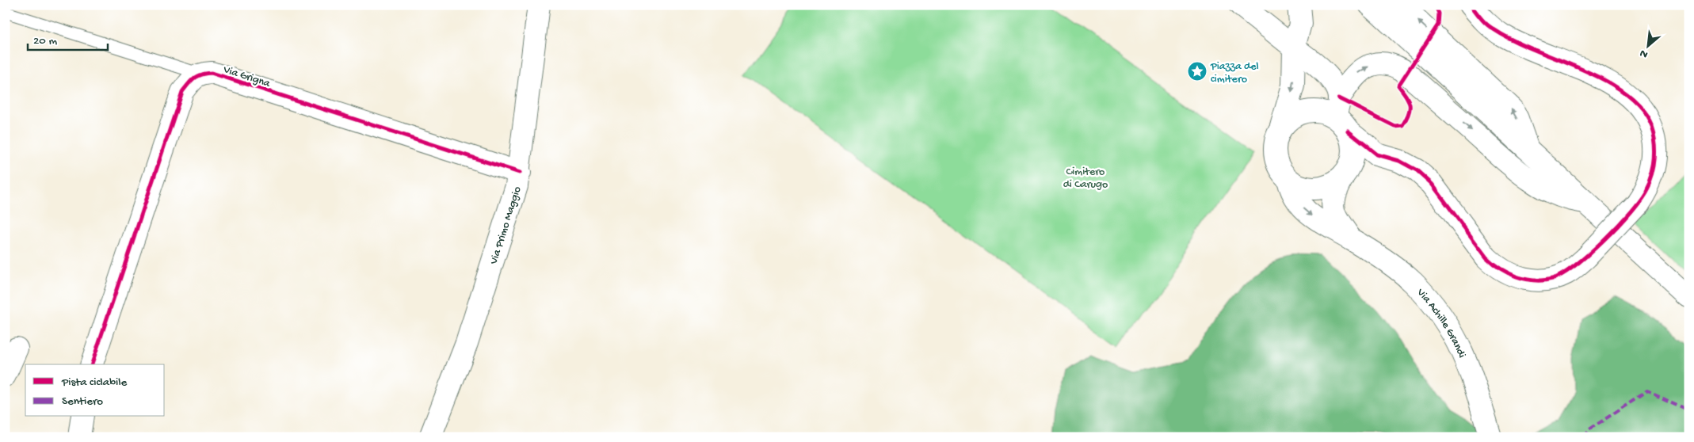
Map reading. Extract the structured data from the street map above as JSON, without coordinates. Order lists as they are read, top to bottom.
{
  "streets": {
    "street": ["Via Grigna", "Via Primo Maggio", "Via Achille Grandi"]
  },
  "crossings": [
    ["Via Grigna", "Via Primo Maggio"]
  ],
  "parks": ["Cimitero di Carugo"],
  "places": {
    "place": ["Piazza del cimitero"]
  },
  "legend": ["Pista ciclabile", "Sentiero"],
  "scale_bar": "20 m",
  "north": "bottom left"
}
